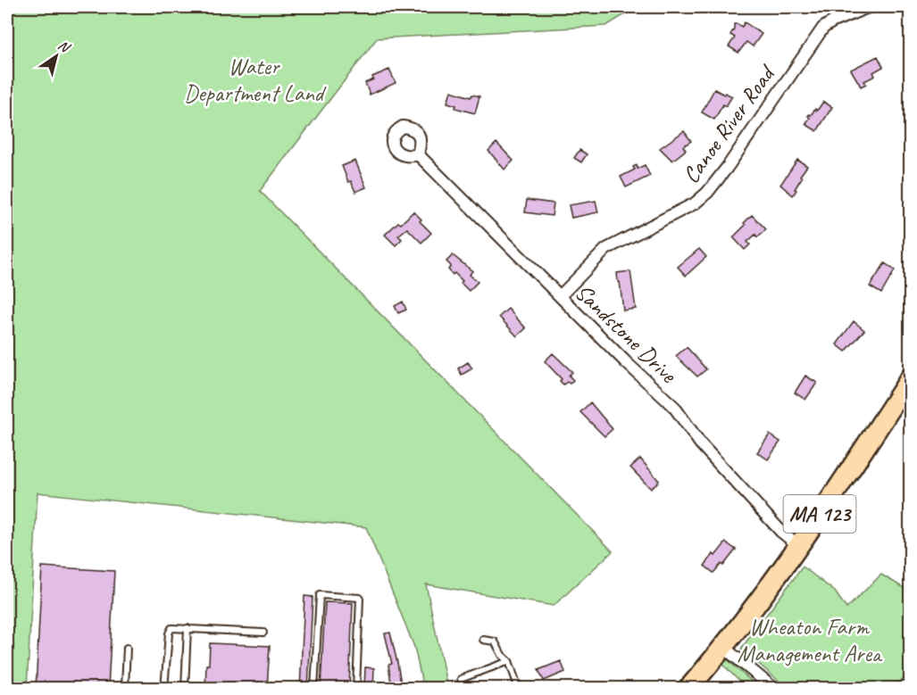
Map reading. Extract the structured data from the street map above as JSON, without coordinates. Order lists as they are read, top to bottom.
{
  "streets": {
    "highway": ["MA 123"],
    "street": ["Canoe River Road", "Sandstone Drive"]
  },
  "crossings": [
    ["Canoe River Road", "Sandstone Drive"],
    ["Sandstone Drive", "MA 123"]
  ],
  "parks": ["Water Department Land", "Wheaton Farm Management Area"],
  "north": "top right"
}
